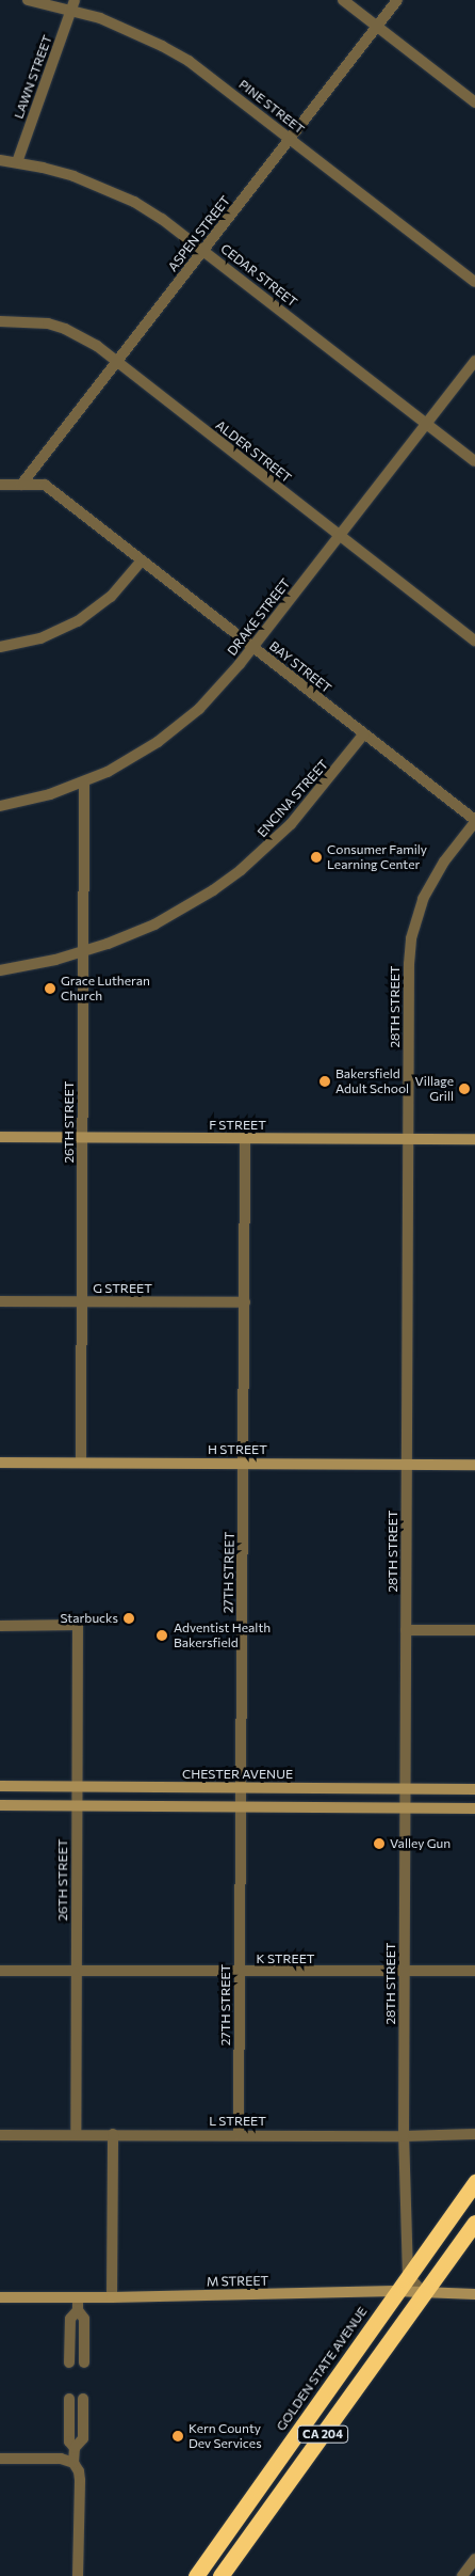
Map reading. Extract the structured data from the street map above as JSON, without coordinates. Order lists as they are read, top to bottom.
{
  "streets": {
    "highway": ["GOLDEN STATE AVENUE", "CA 204"],
    "main road": [
      "F STREET",
      "H STREET",
      "CHESTER AVENUE",
      "M STREET"
    ],
    "street": [
      "LAWN STREET",
      "PINE STREET",
      "ASPEN STREET",
      "CEDAR STREET",
      "ALDER STREET",
      "DRAKE STREET",
      "BAY STREET",
      "ENCINA STREET",
      "28TH STREET",
      "26TH STREET",
      "G STREET",
      "27TH STREET",
      "K STREET",
      "L STREET"
    ]
  },
  "crossings": [
    ["LAWN STREET", "PINE STREET"],
    ["LAWN STREET", "CEDAR STREET"],
    ["PINE STREET", "ASPEN STREET"],
    ["ASPEN STREET", "CEDAR STREET"],
    ["ASPEN STREET", "ALDER STREET"],
    ["ASPEN STREET", "BAY STREET"],
    ["CEDAR STREET", "DRAKE STREET"],
    ["ALDER STREET", "DRAKE STREET"],
    ["DRAKE STREET", "BAY STREET"],
    ["DRAKE STREET", "26TH STREET"],
    ["BAY STREET", "ENCINA STREET"],
    ["BAY STREET", "28TH STREET"],
    ["ENCINA STREET", "26TH STREET"],
    ["28TH STREET", "F STREET"],
    ["28TH STREET", "H STREET"],
    ["28TH STREET", "CHESTER AVENUE"],
    ["28TH STREET", "K STREET"],
    ["28TH STREET", "L STREET"],
    ["28TH STREET", "GOLDEN STATE AVENUE"],
    ["26TH STREET", "F STREET"],
    ["26TH STREET", "G STREET"],
    ["26TH STREET", "H STREET"],
    ["26TH STREET", "CHESTER AVENUE"],
    ["26TH STREET", "K STREET"],
    ["26TH STREET", "L STREET"],
    ["F STREET", "27TH STREET"],
    ["G STREET", "27TH STREET"],
    ["H STREET", "27TH STREET"],
    ["27TH STREET", "CHESTER AVENUE"],
    ["27TH STREET", "K STREET"],
    ["27TH STREET", "L STREET"],
    ["M STREET", "GOLDEN STATE AVENUE"],
    ["M STREET", "CA 204"]
  ],
  "places": [
    "Consumer Family Learning Center",
    "Grace Lutheran Church",
    "Bakersfield Adult School",
    "Village Grill",
    "Starbucks",
    "Adventist Health Bakersfield",
    "Valley Gun",
    "Kern County Dev Services"
  ]
}
